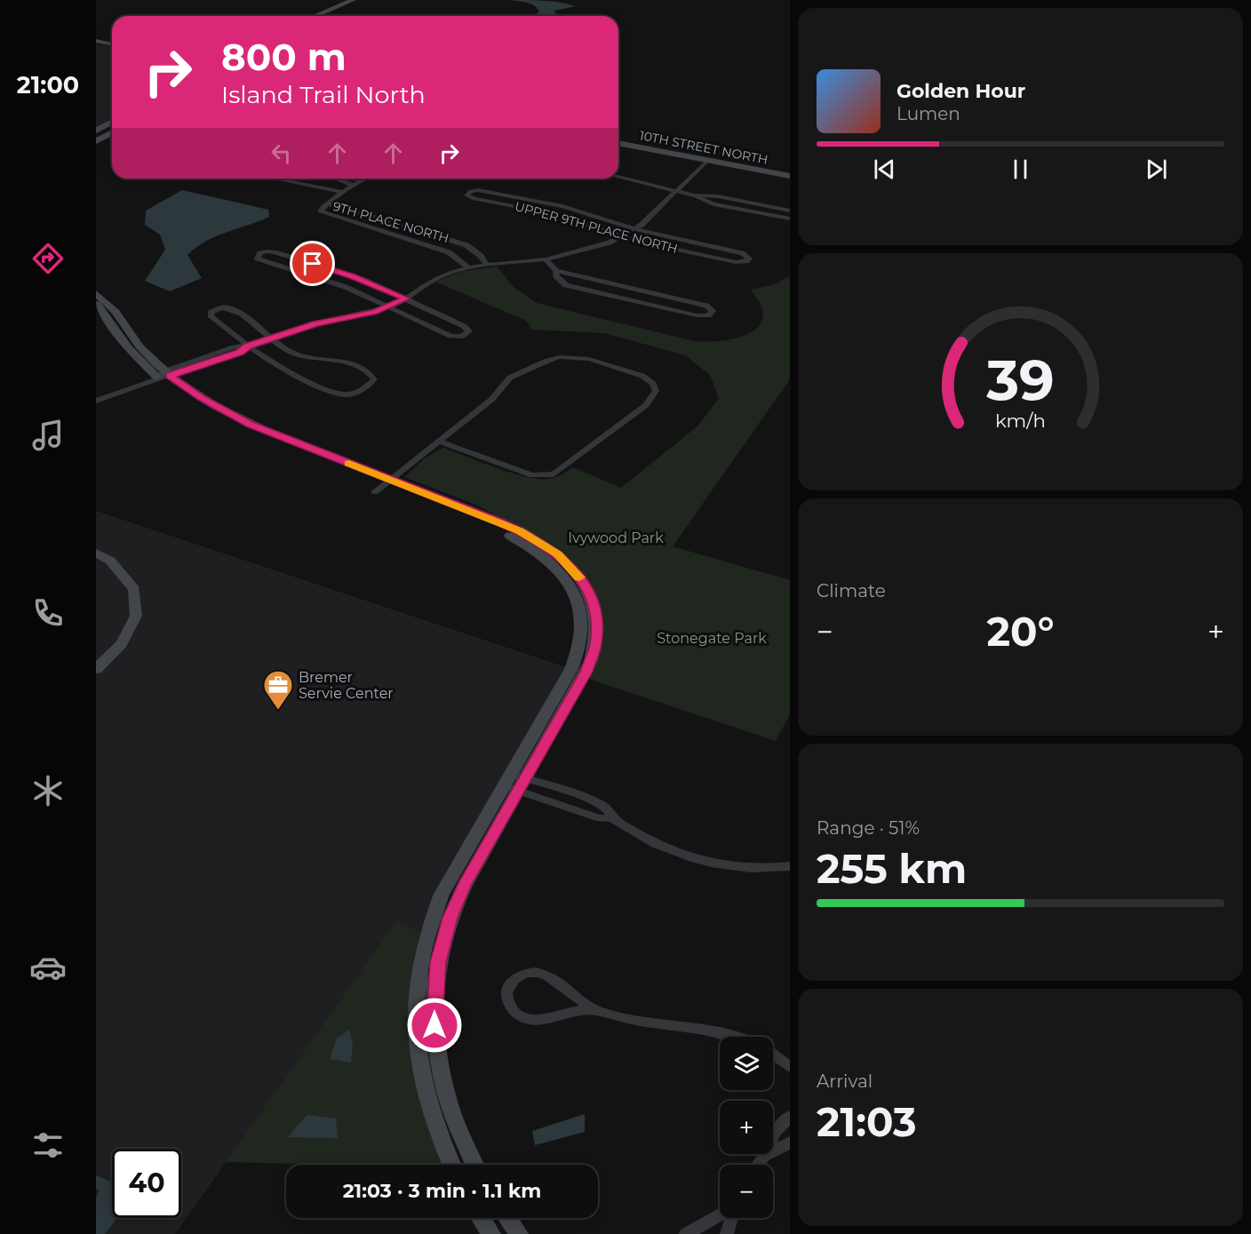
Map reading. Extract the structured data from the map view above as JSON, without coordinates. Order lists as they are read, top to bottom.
{
  "streets": {
    "street": ["10TH STREET NORTH", "9TH PLACE NORTH", "UPPER 9TH PLACE NORTH"]
  },
  "parks": ["Ivywood Park", "Stonegate Park"],
  "places": {
    "office": ["Bremer Servie Center"]
  },
  "page": {
    "tabs": "21:00",
    "turn": ["800 m", "Island Trail North"],
    "song": ["Golden Hour", "Lumen"],
    "tile": [
      "Climate",
      ["Range · 51%", "255 km"],
      ["Arrival", "21:03"]
    ],
    "heat": ["−", "20°", "+"],
    "map_buttons": ["+", "−"],
    "limit": "40",
    "trip": "21:03 · 3 min · 1.1 km",
    "gauge": ["39", "km/h"]
  }
}
